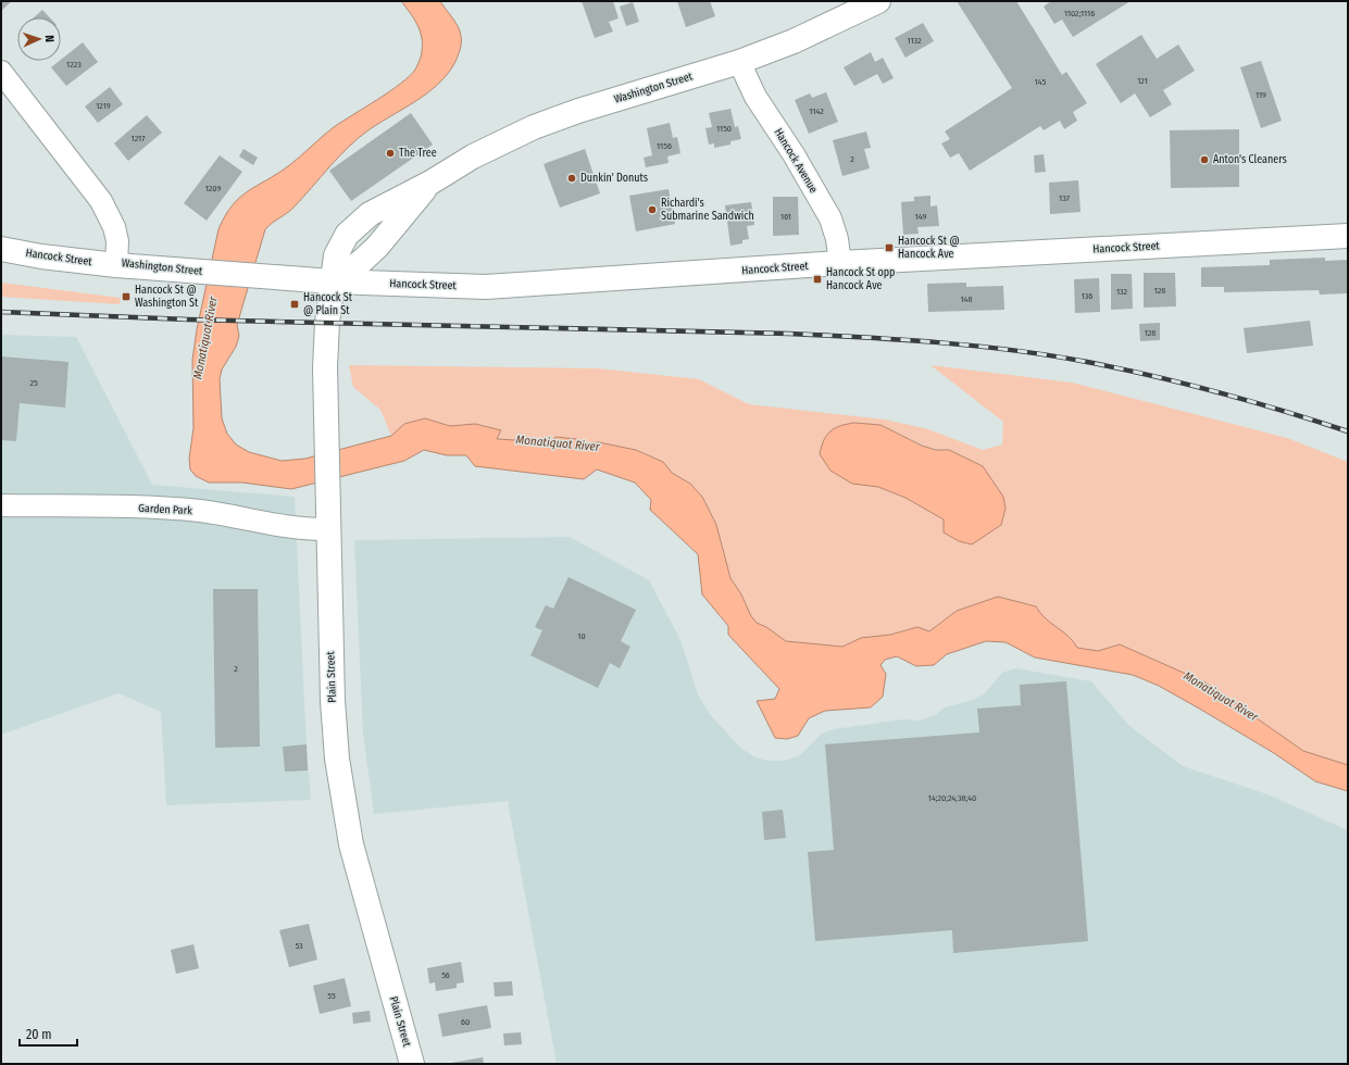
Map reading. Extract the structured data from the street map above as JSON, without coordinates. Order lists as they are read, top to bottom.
{
  "streets": {
    "main road": ["Washington Street", "Hancock Street", "Plain Street"],
    "street": ["Hancock Avenue", "Garden Park"]
  },
  "crossings": [
    ["Washington Street", "Hancock Avenue"],
    ["Washington Street", "Hancock Street"],
    ["Washington Street", "Plain Street"],
    ["Hancock Avenue", "Hancock Street"],
    ["Hancock Street", "Plain Street"],
    ["Garden Park", "Plain Street"]
  ],
  "water": ["Monatiquot River"],
  "places": {
    "other": [
      "The Tree",
      "Anton's Cleaners",
      "Dunkin' Donuts",
      "Richardi's Submarine Sandwich"
    ],
    "transit": [
      "Hancock St @ Hancock Ave",
      "Hancock St opp Hancock Ave",
      "Hancock St @ Washington St",
      "Hancock St @ Plain St"
    ]
  },
  "house_numbers": [
    "1102;1116",
    "1132",
    "1223",
    "121",
    "145",
    "119",
    "1219",
    "1142",
    "1150",
    "1217",
    "1156",
    "2",
    "1209",
    "137",
    "161",
    "149",
    "128",
    "132",
    "136",
    "148",
    "128",
    "25",
    "10",
    "2",
    "14;20;24;38;40",
    "53",
    "56",
    "55",
    "60"
  ],
  "scale_bar": "20 m",
  "north": "right"
}
